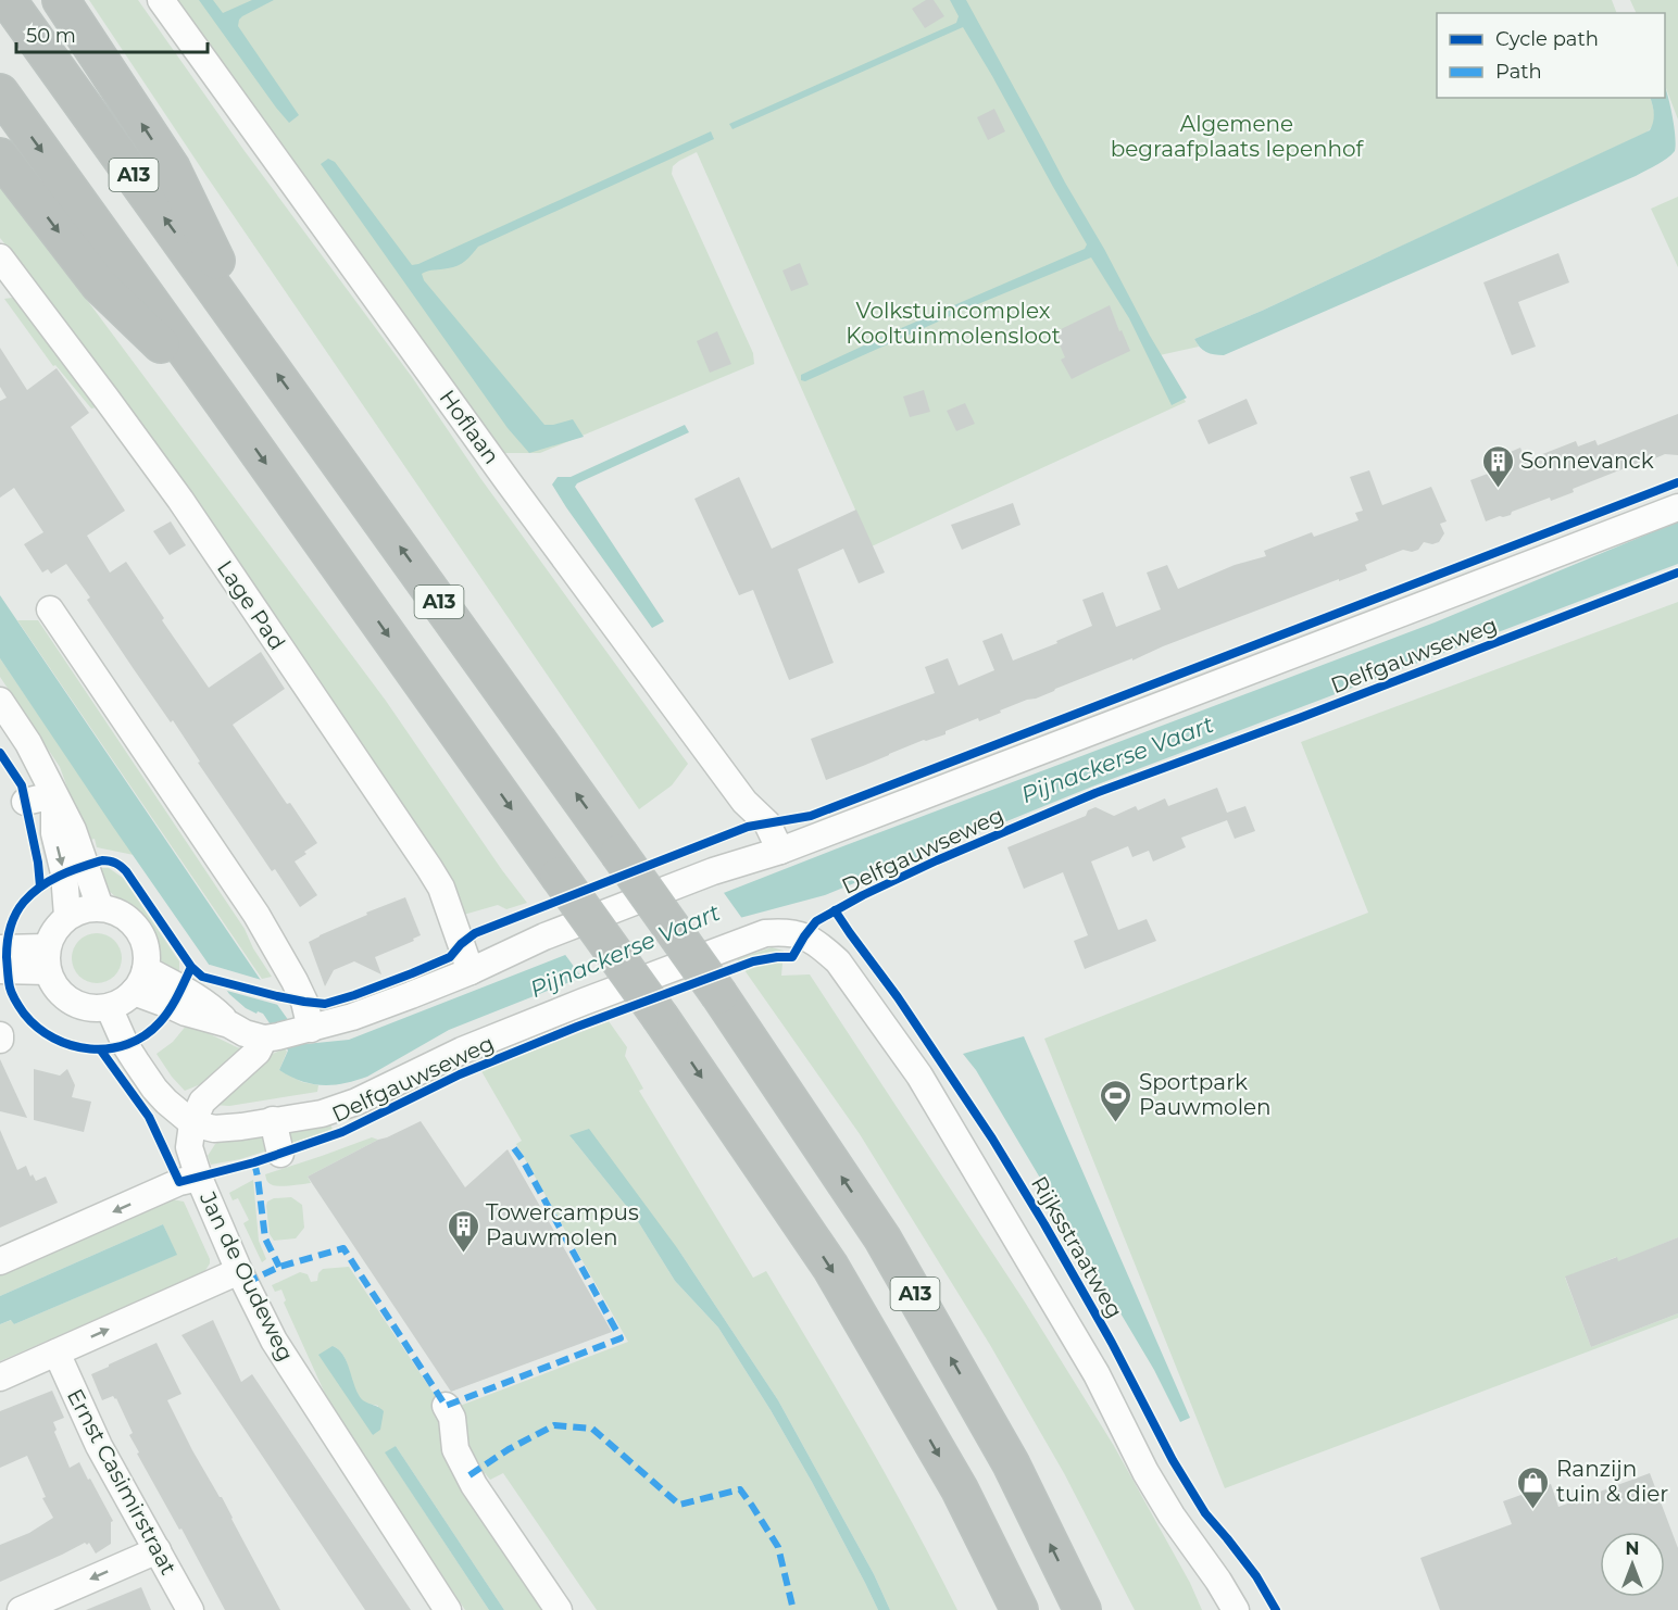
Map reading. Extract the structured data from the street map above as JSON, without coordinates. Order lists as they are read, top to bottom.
{
  "streets": {
    "highway": ["A13"],
    "street": [
      "Hoflaan",
      "Lage Pad",
      "Delfgauwseweg",
      "Jan de Oudeweg",
      "Ernst Casimirstraat"
    ],
    "cycle path": ["Rijksstraatweg"]
  },
  "crossings": [
    ["Hoflaan", "Delfgauwseweg"],
    ["Lage Pad", "Delfgauwseweg"],
    ["Delfgauwseweg", "Jan de Oudeweg"]
  ],
  "water": ["Pijnackerse Vaart"],
  "parks": ["Algemene begraafplaats Iepenhof", "Volkstuincomplex Kooltuinmolensloot"],
  "places": {
    "building": ["Sonnevanck", "Towercampus Pauwmolen"],
    "sports": ["Sportpark Pauwmolen"],
    "shop": ["Ranzijn tuin & dier"]
  },
  "legend": ["Cycle path", "Path"],
  "scale_bar": "50 m",
  "north": "top"
}
